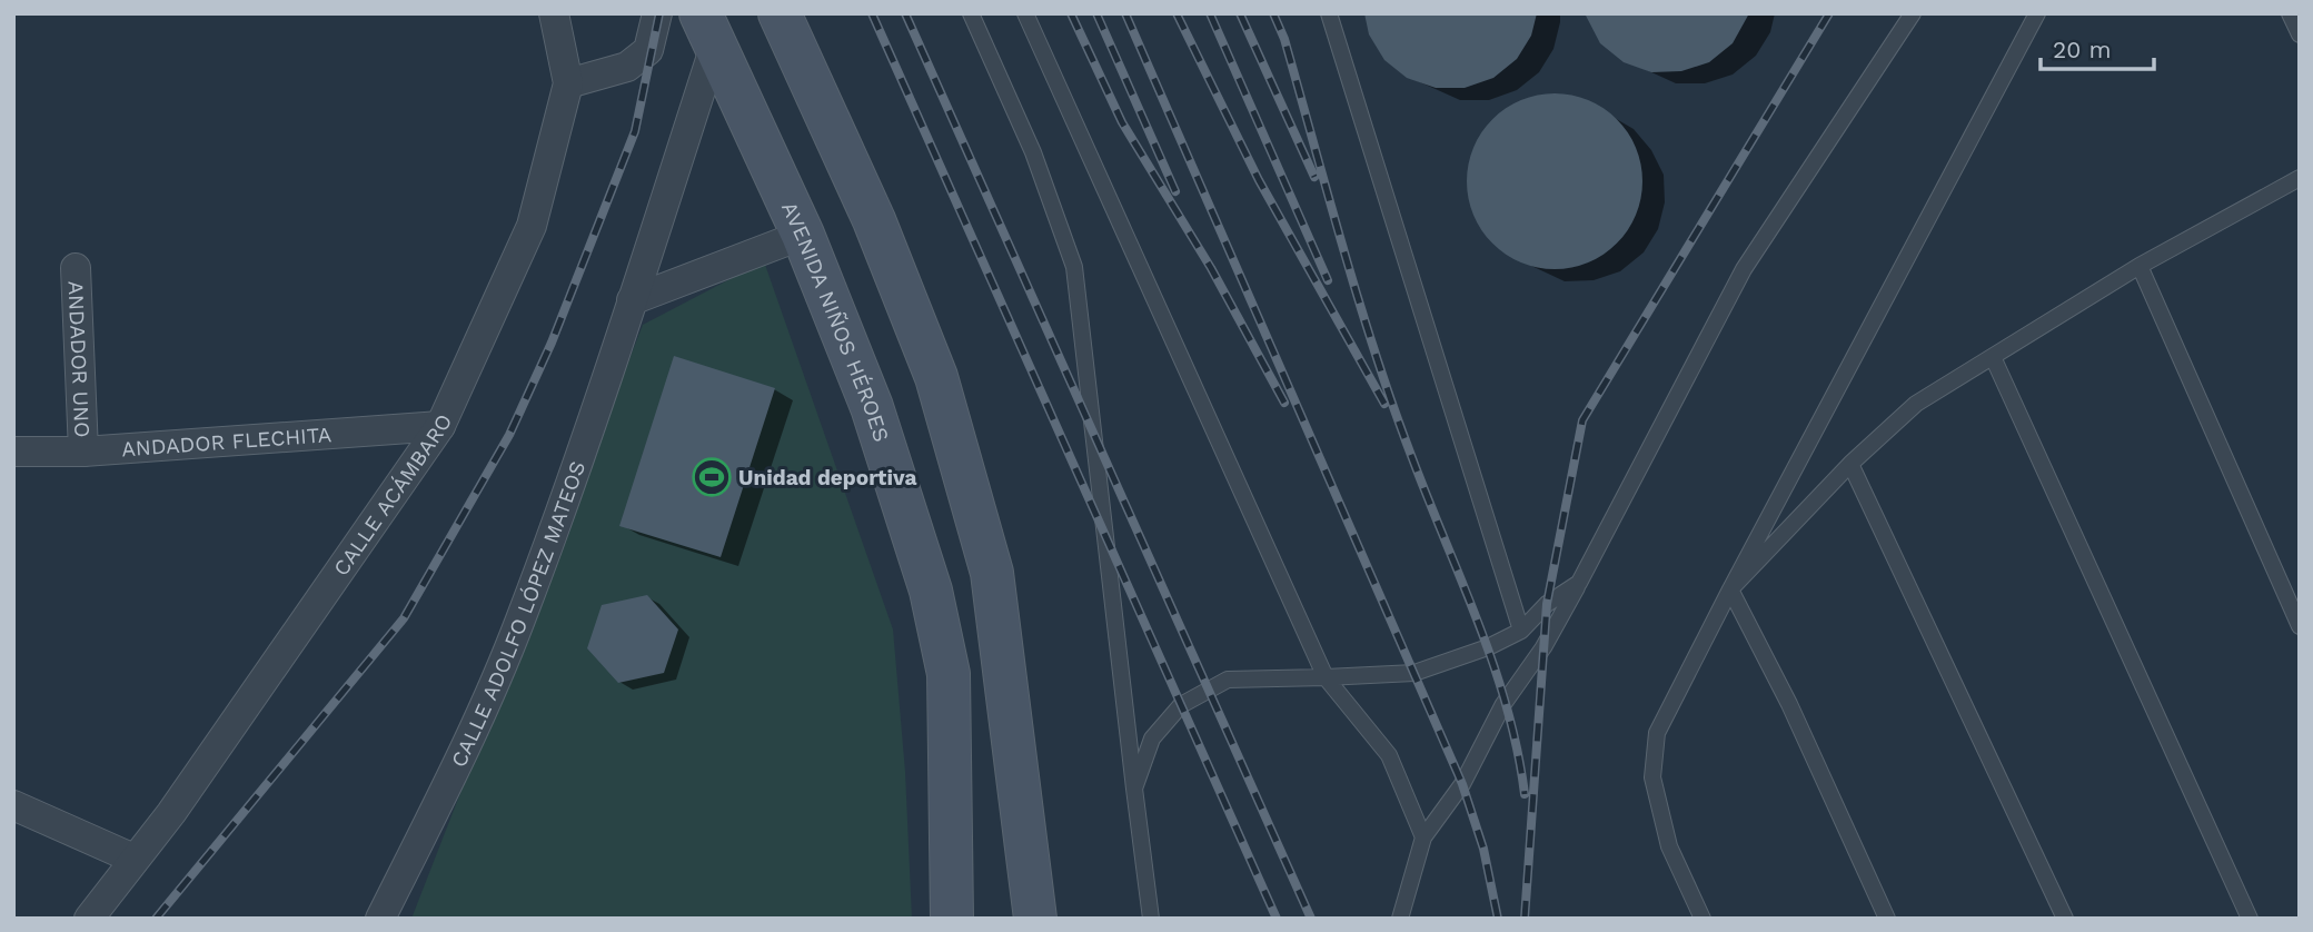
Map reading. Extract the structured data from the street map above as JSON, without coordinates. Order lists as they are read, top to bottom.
{
  "streets": {
    "main road": ["AVENIDA NIÑOS HÉROES"],
    "street": [
      "ANDADOR UNO",
      "ANDADOR FLECHITA",
      "CALLE ACÁMBARO",
      "CALLE ADOLFO LÓPEZ MATEOS"
    ]
  },
  "crossings": [
    ["AVENIDA NIÑOS HÉROES", "CALLE ADOLFO LÓPEZ MATEOS"],
    ["ANDADOR UNO", "ANDADOR FLECHITA"],
    ["ANDADOR FLECHITA", "CALLE ACÁMBARO"]
  ],
  "places": {
    "sports": ["Unidad deportiva"]
  },
  "scale_bar": "20 m"
}
